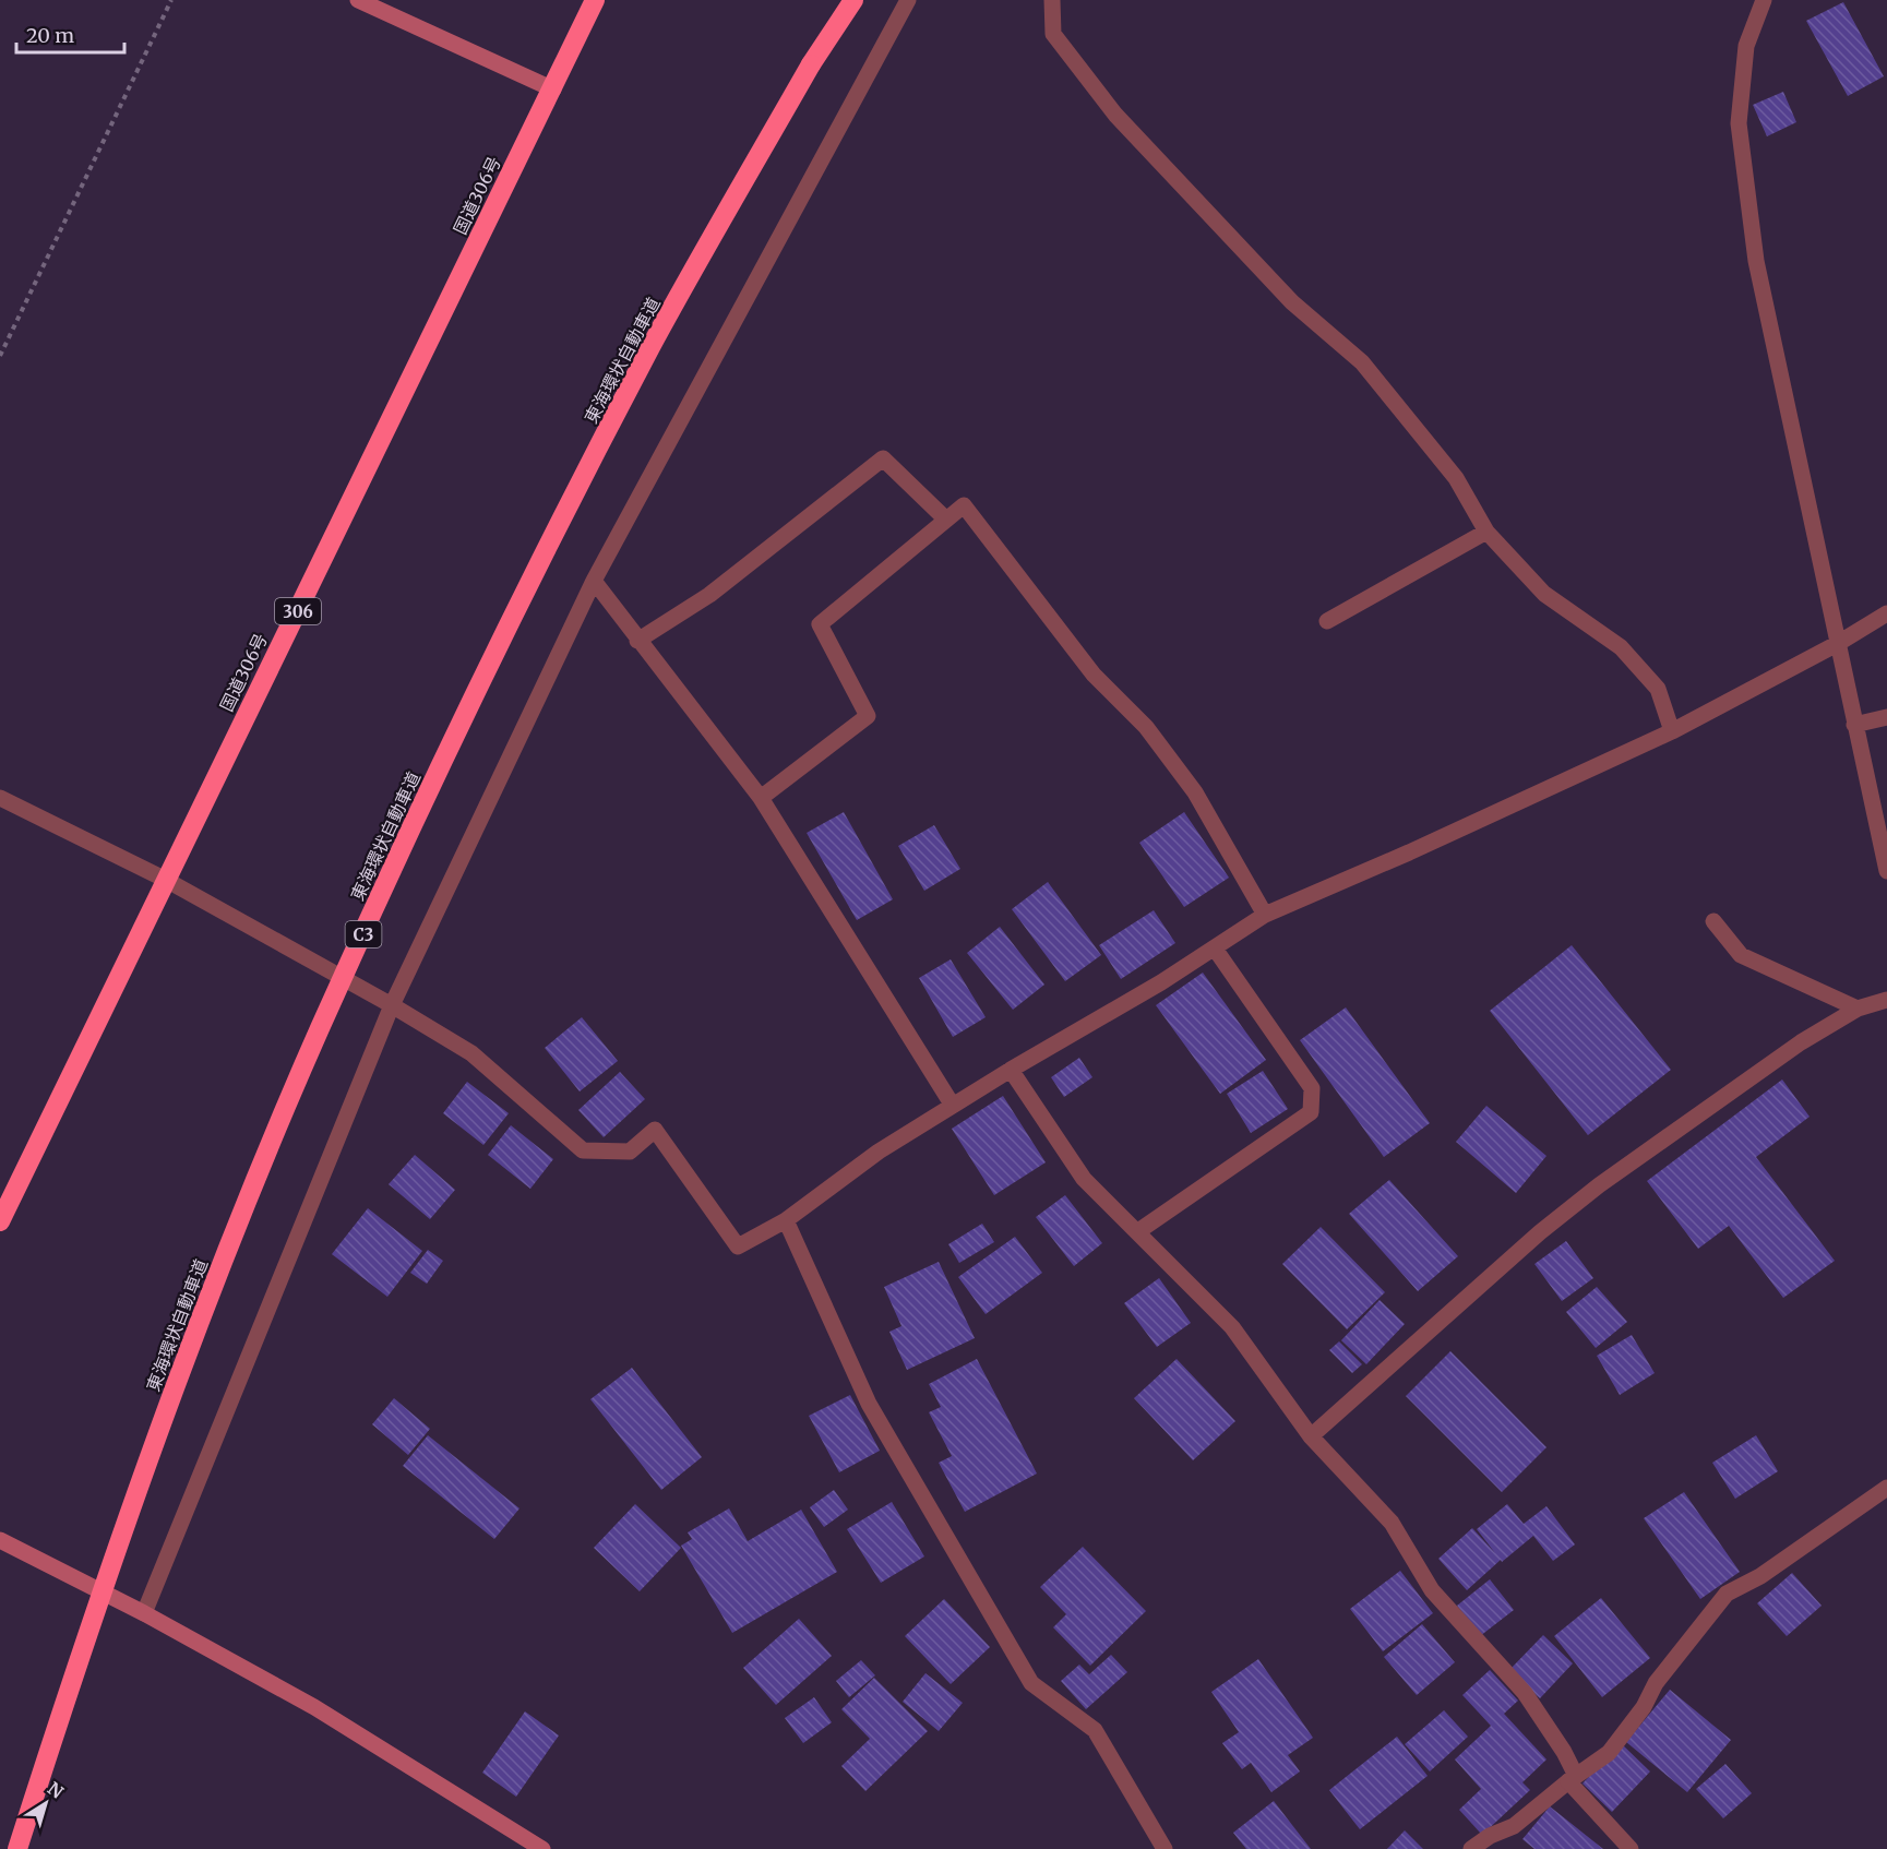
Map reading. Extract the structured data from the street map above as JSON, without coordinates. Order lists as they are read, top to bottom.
{
  "streets": {
    "highway": [
      "国道306号",
      "東海環状自動車道",
      "306",
      "C3"
    ]
  },
  "scale_bar": "20 m",
  "north": "top right"
}
